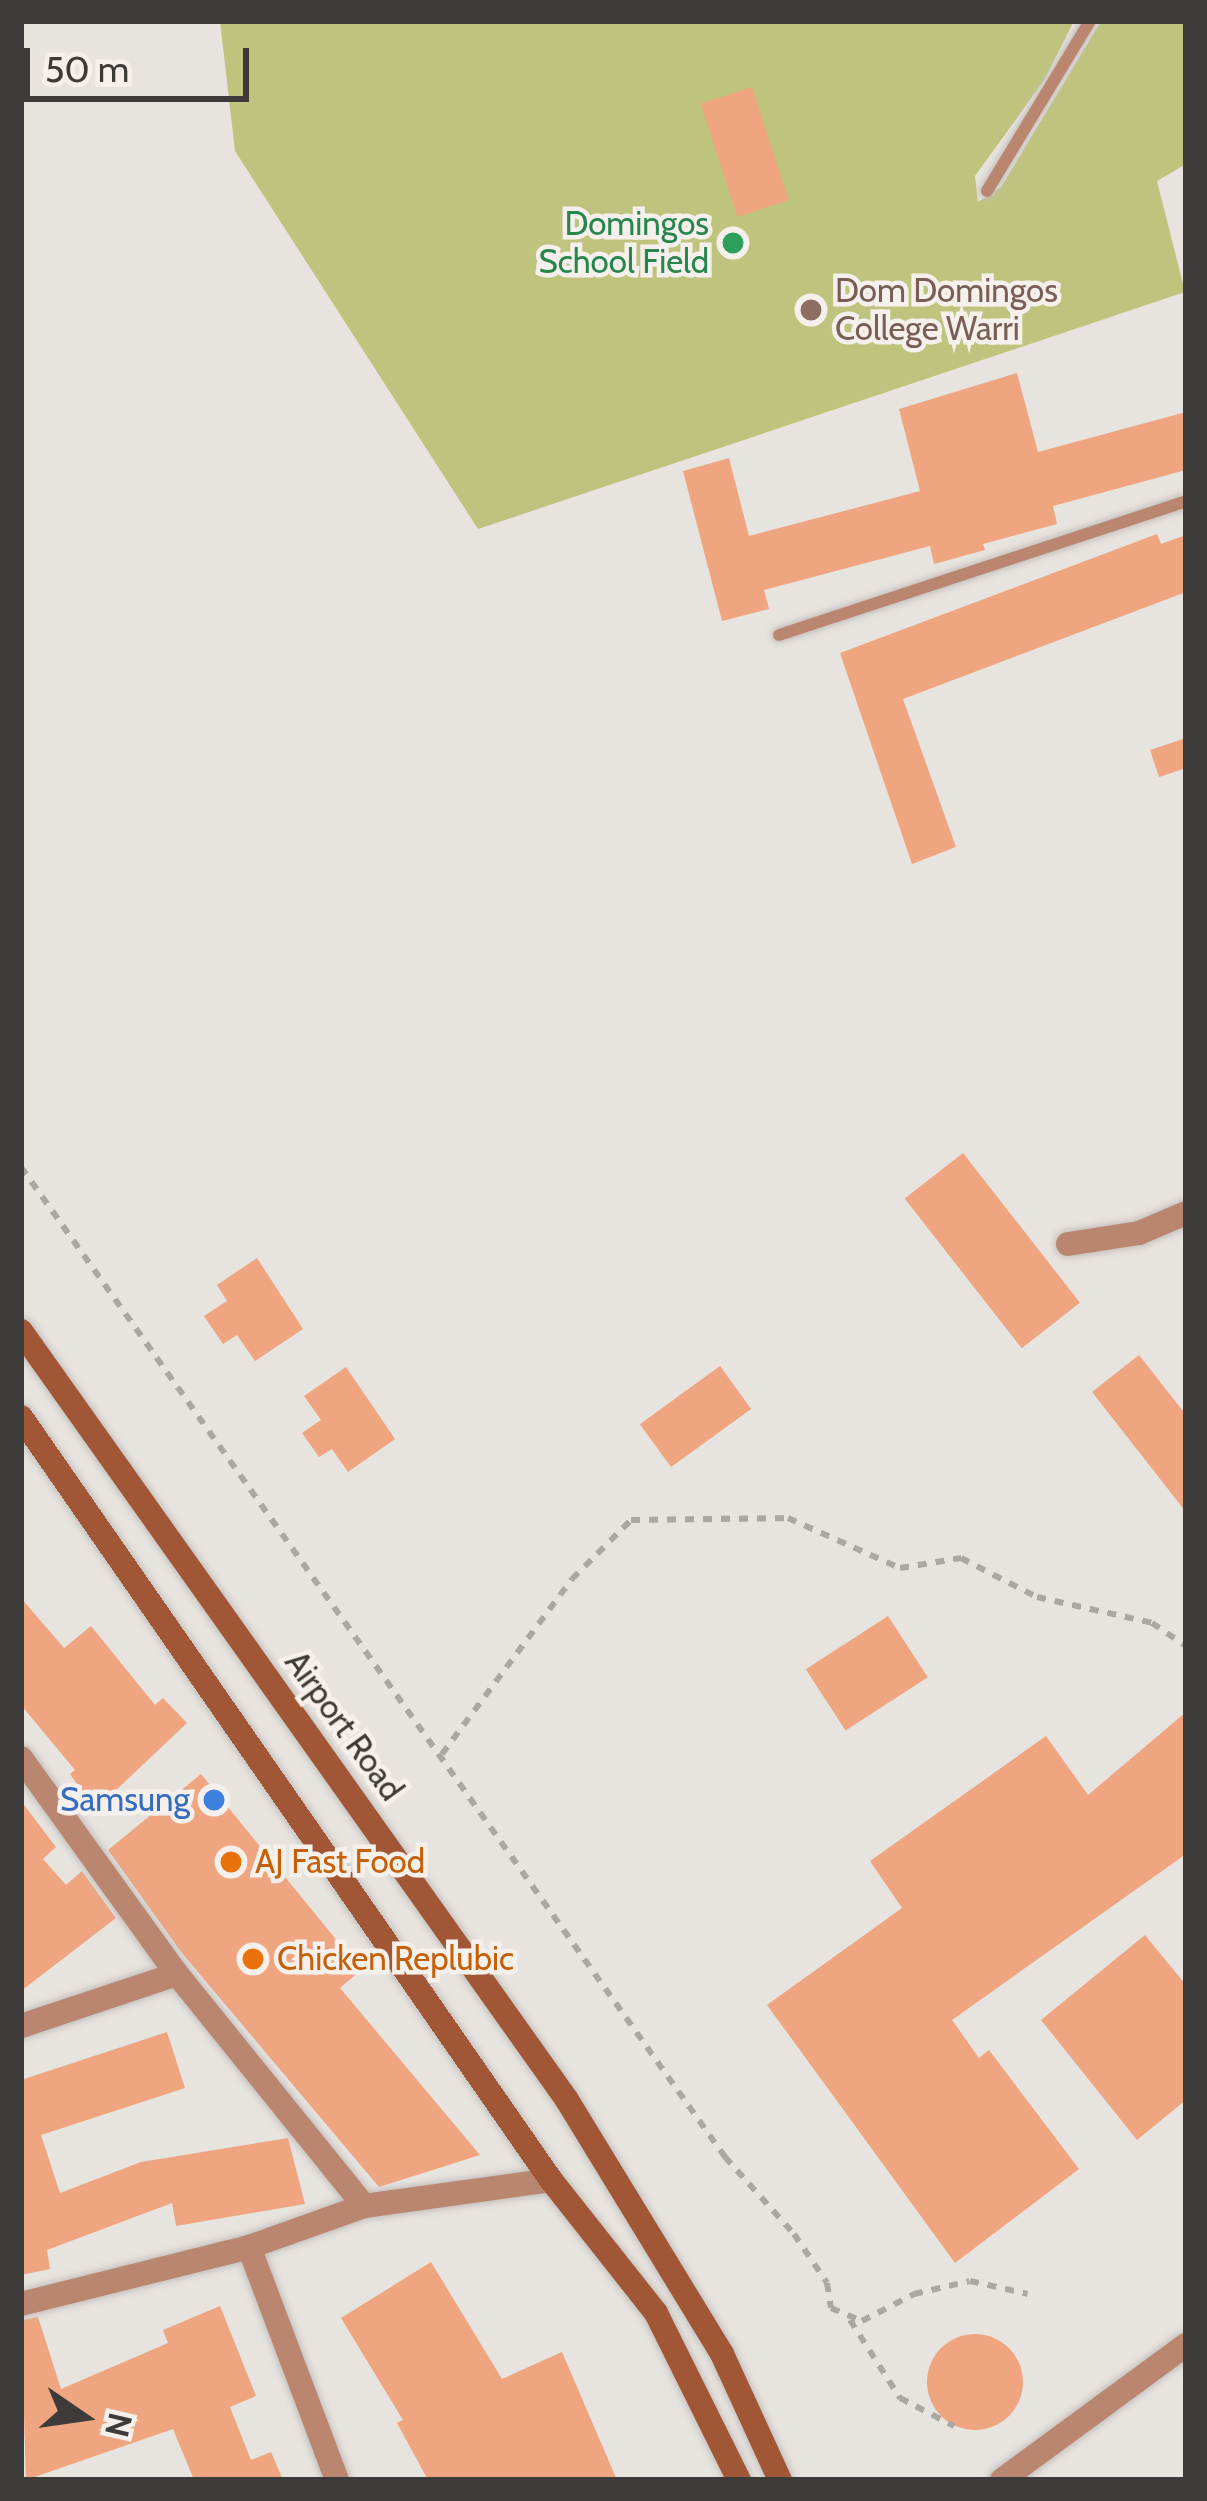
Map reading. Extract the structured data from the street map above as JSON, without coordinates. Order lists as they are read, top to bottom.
{
  "streets": {
    "main road": ["Airport Road"]
  },
  "places": [
    "Domingos School Field",
    "Dom Domingos College Warri",
    "Samsung",
    "AJ Fast Food",
    "Chicken Replubic"
  ],
  "scale_bar": "50 m",
  "north": "right"
}
